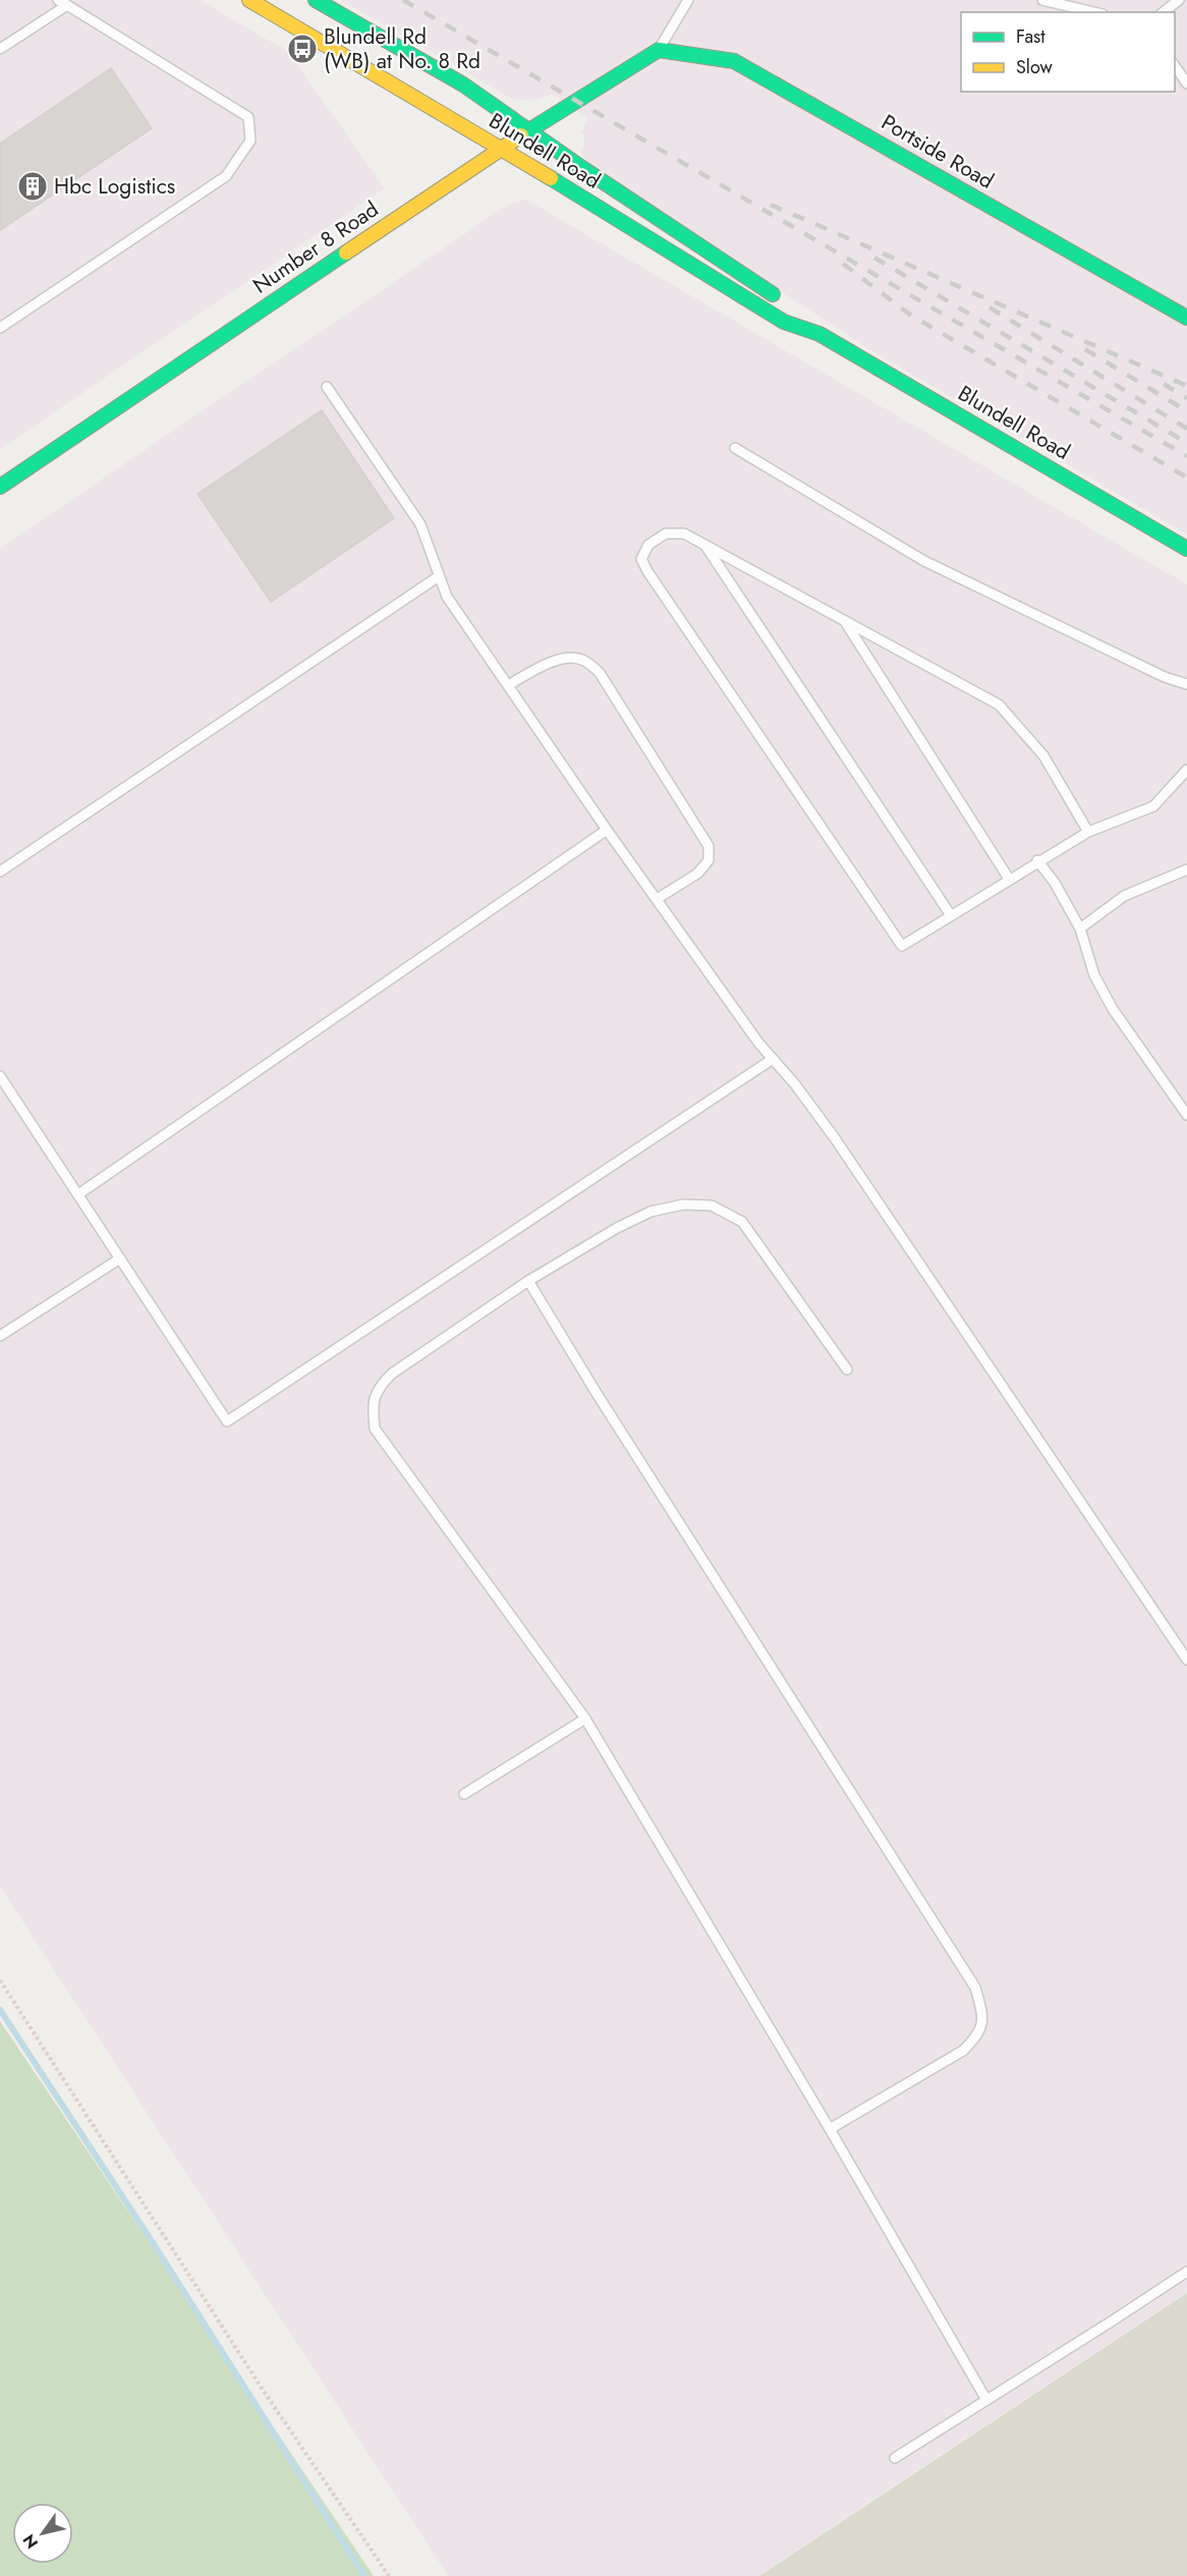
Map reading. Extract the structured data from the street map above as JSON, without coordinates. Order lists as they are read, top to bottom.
{
  "streets": {
    "main road": ["Blundell Road", "Portside Road", "Number 8 Road"]
  },
  "crossings": [
    ["Blundell Road", "Number 8 Road"],
    ["Portside Road", "Number 8 Road"]
  ],
  "places": {
    "bus stop": ["Blundell Rd (WB) at No. 8 Rd"],
    "building": ["Hbc Logistics"]
  },
  "legend": ["Fast", "Slow"],
  "north": "bottom left"
}
